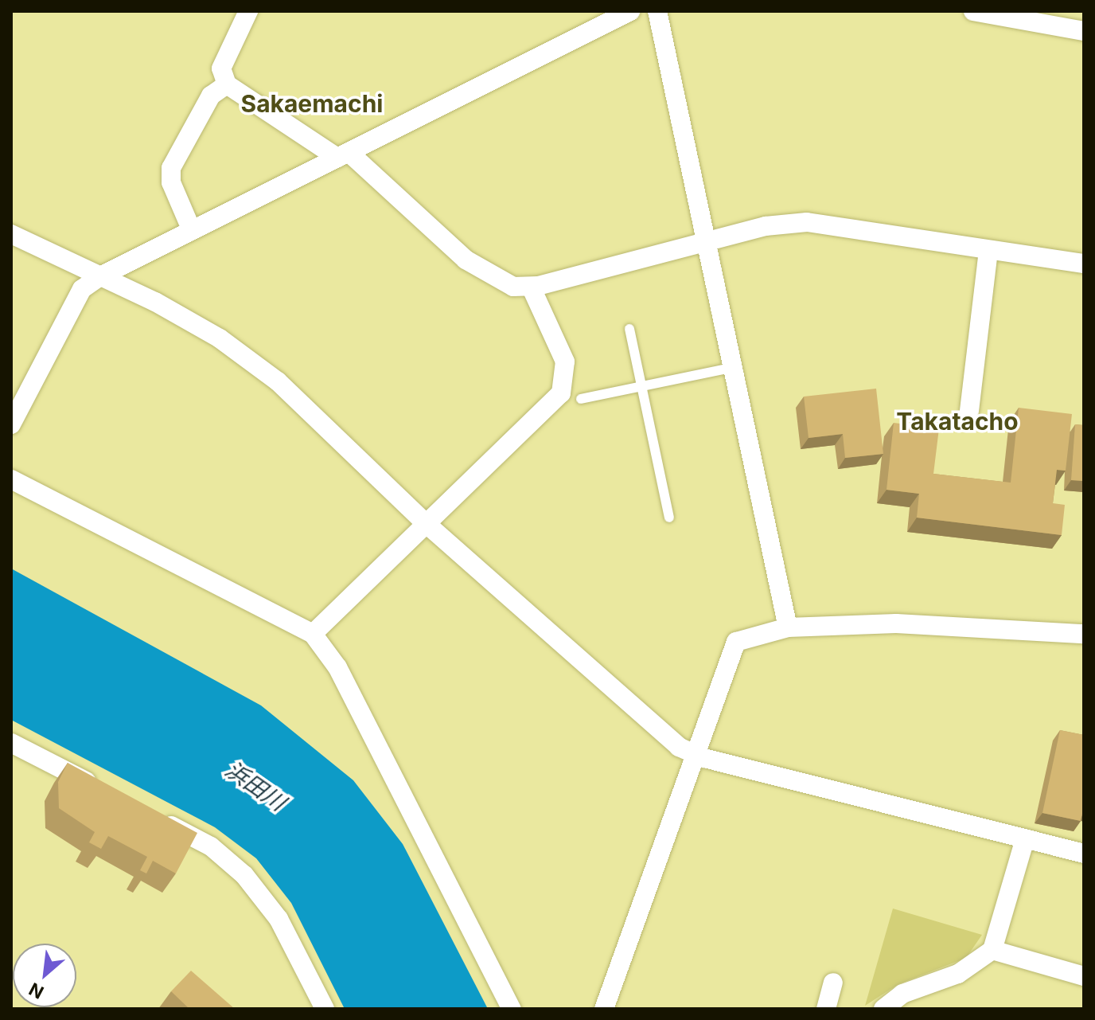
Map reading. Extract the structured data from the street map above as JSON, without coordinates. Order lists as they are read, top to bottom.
{
  "districts": ["Sakaemachi", "Takatacho"],
  "water": ["浜田川"],
  "north": "bottom left"
}
